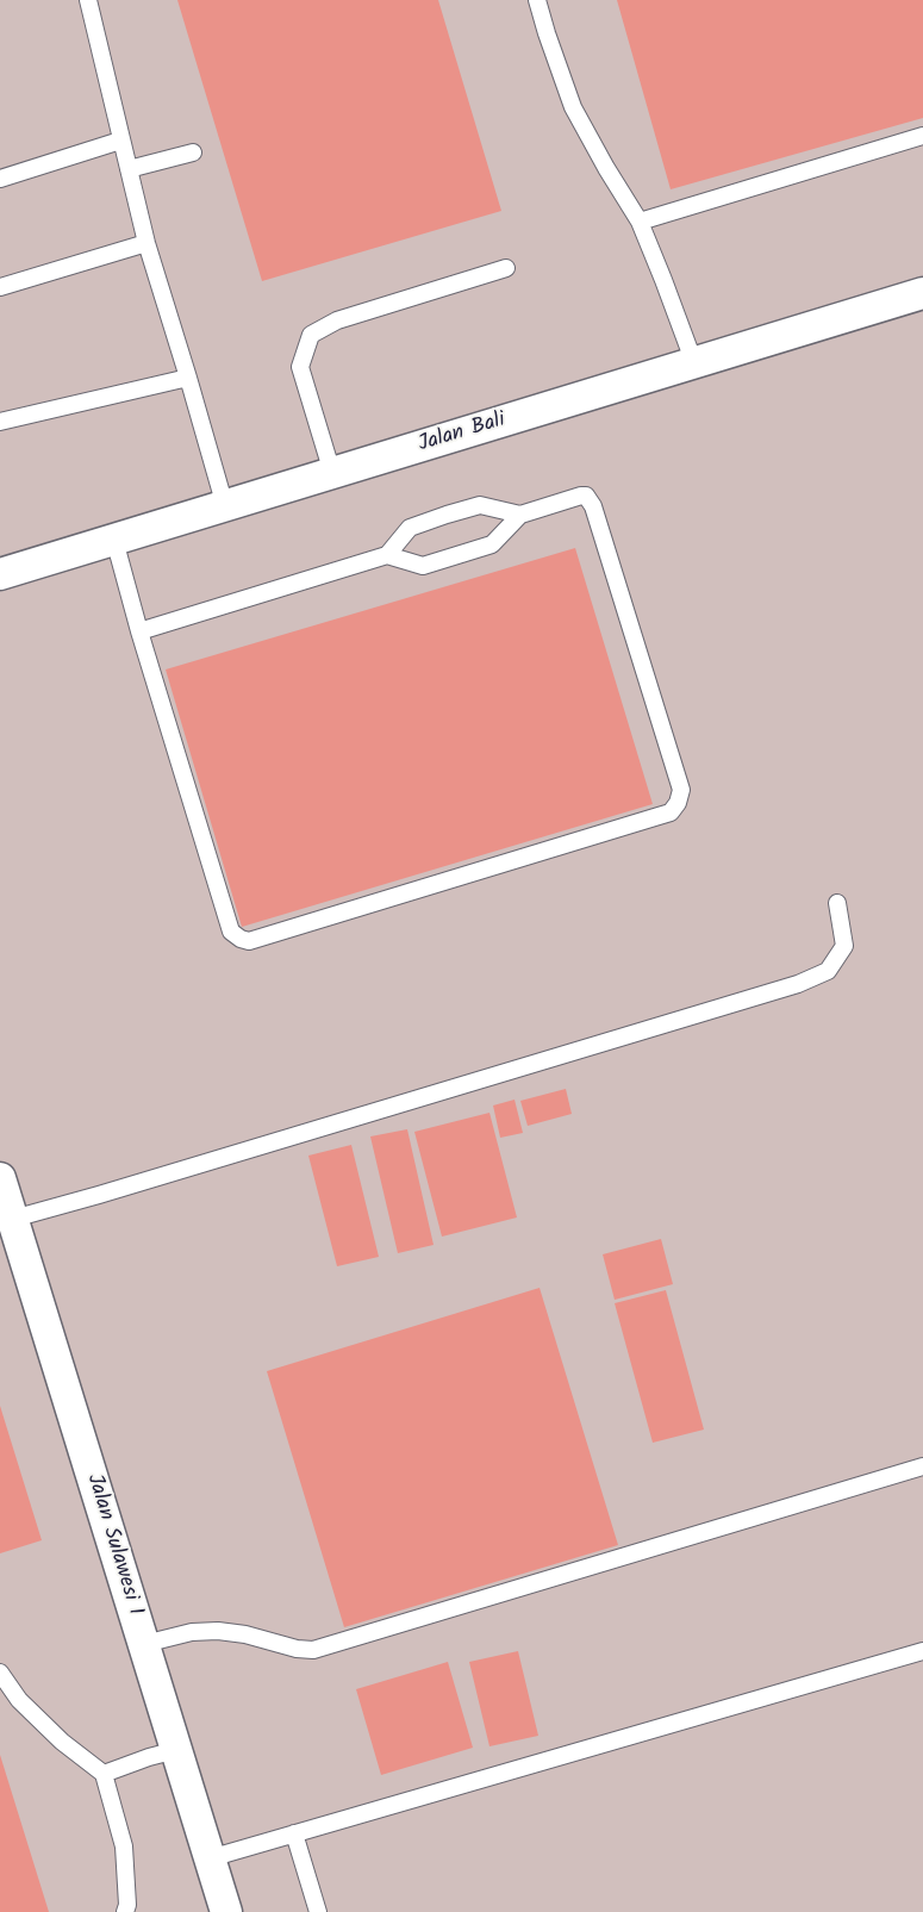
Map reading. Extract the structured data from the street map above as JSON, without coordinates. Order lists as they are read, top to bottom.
{
  "streets": {
    "street": ["Jalan Bali", "Jalan Sulawesi I"]
  }
}
